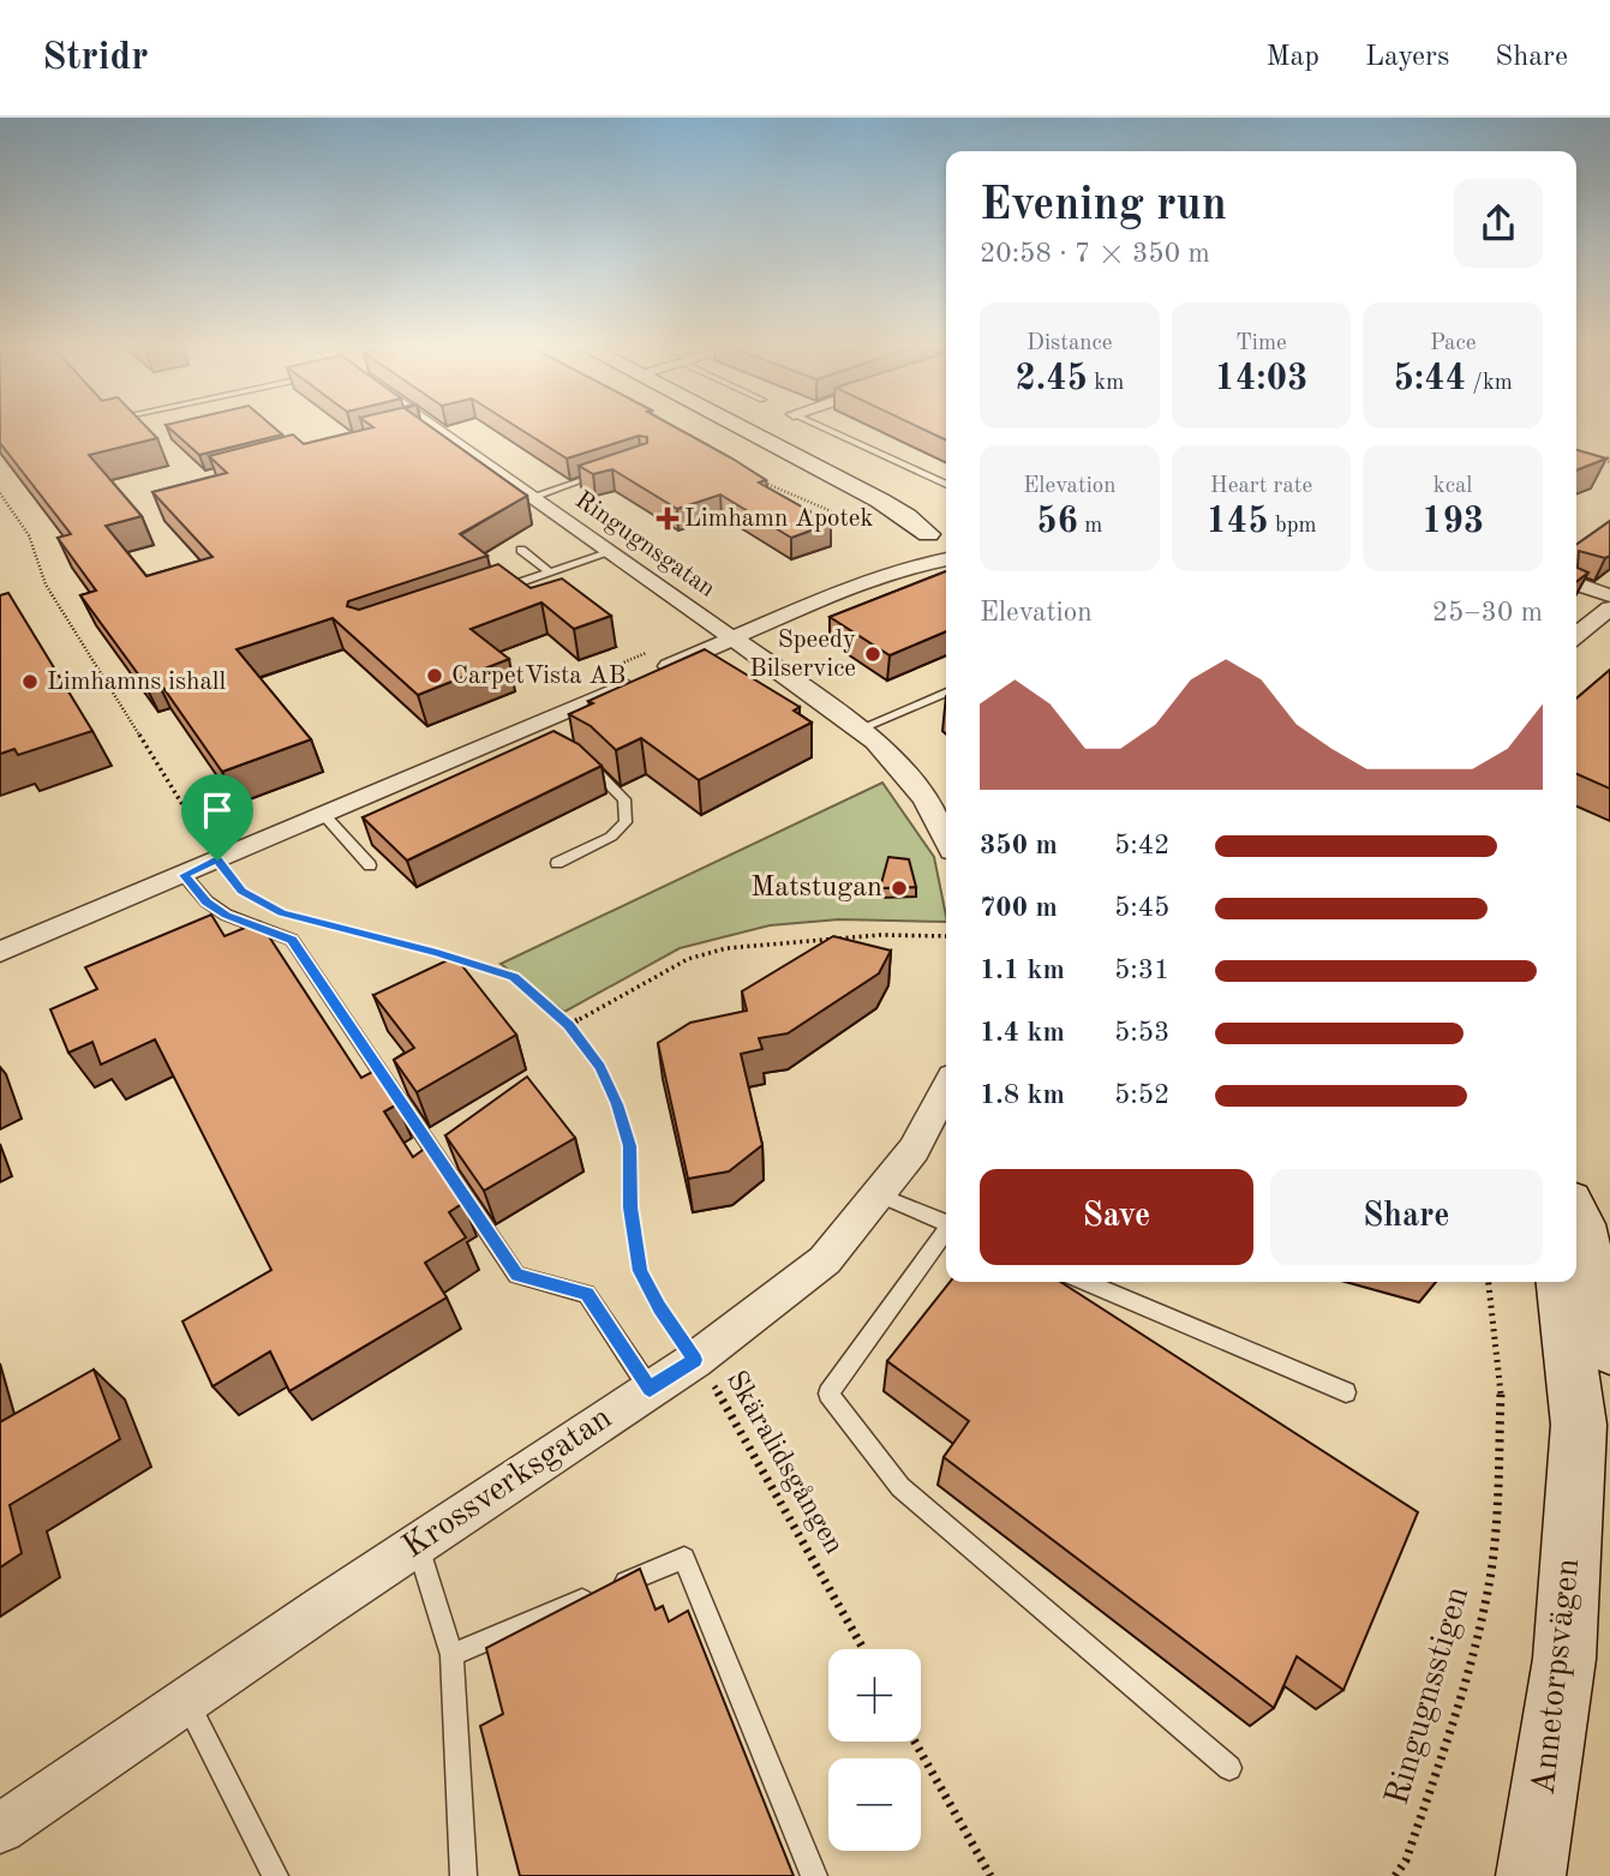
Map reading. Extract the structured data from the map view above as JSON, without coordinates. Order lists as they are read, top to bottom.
{
  "streets": {
    "main road": ["Annetorpsvägen"],
    "street": ["Ringugnsgatan", "Krossverksgatan"],
    "path": ["Skäralidsgången", "Ringugnsstigen"]
  },
  "crossings": [
    ["Skäralidsgången", "Krossverksgatan"]
  ],
  "places": {
    "health": ["Limhamn Apotek"],
    "other": [
      "Speedy Bilservice",
      "CarpetVista AB",
      "Limhamns ishall",
      "Matstugan"
    ]
  },
  "page": {
    "header": "Stridr",
    "nav": ["Map", "Layers", "Share"],
    "heading": ["Evening run", "20:58 · 7 × 350 m"],
    "stats": [
      ["Distance", "2.45 km"],
      ["Time", "14:03"],
      ["Pace", "5:44 /km"],
      ["Elevation", "56 m"],
      ["Heart rate", "145 bpm"],
      ["kcal", "193"]
    ],
    "chart": ["Elevation", "25–30 m"],
    "list": [
      {
        "name": "350 m",
        "note": "5:42"
      },
      {
        "name": "700 m",
        "note": "5:45"
      },
      {
        "name": "1.1 km",
        "note": "5:31"
      },
      {
        "name": "1.4 km",
        "note": "5:53"
      },
      {
        "name": "1.8 km",
        "note": "5:52"
      }
    ],
    "buttons": ["Save", "Share"],
    "map_buttons": ["+", "−"]
  }
}
